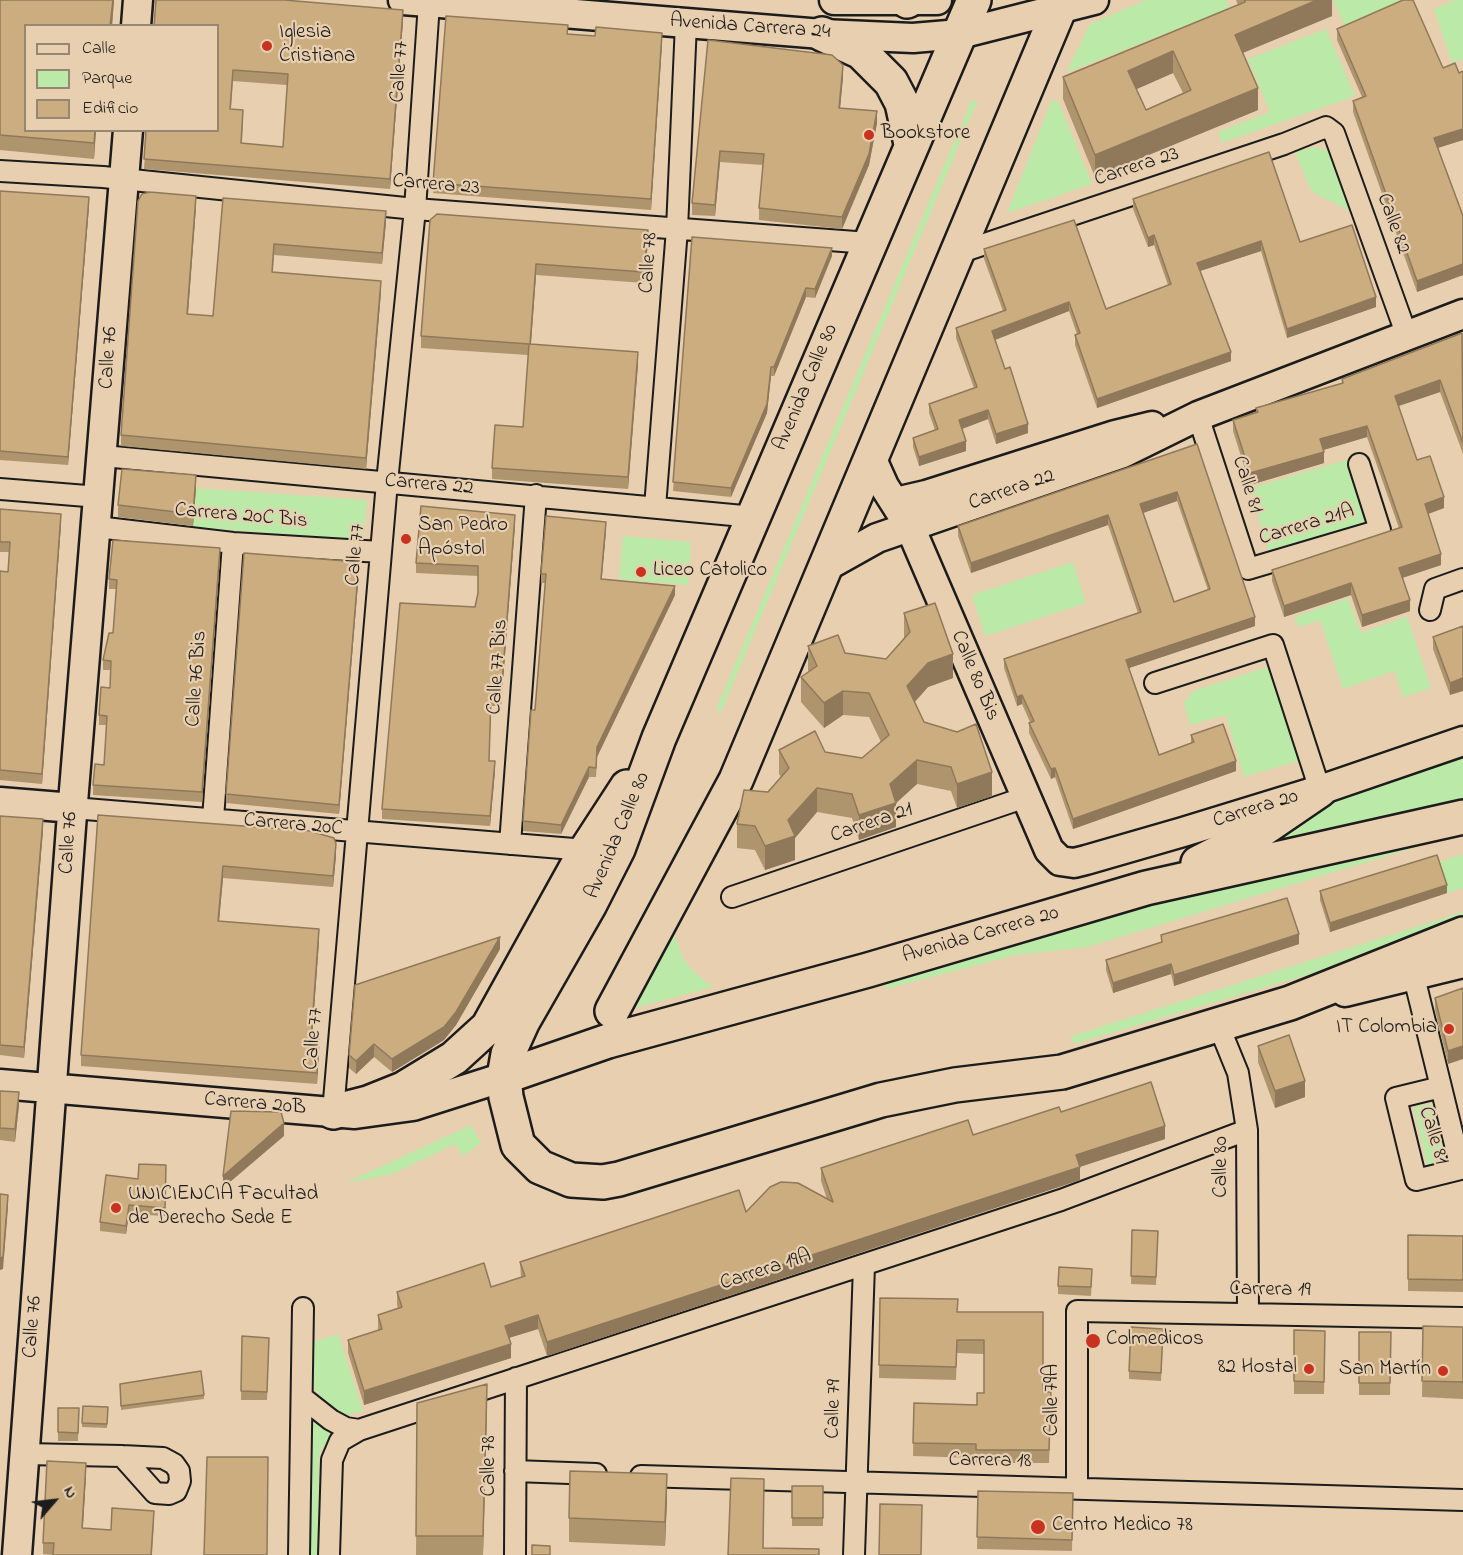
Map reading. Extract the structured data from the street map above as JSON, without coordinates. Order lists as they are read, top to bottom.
{
  "streets": {
    "highway": ["Avenida Calle 80", "Avenida Carrera 20"],
    "main road": [
      "Avenida Carrera 24",
      "Calle 76",
      "Carrera 22",
      "Calle 80 Bis",
      "Carrera 20",
      "Carrera 20C",
      "Carrera 20B"
    ],
    "street": [
      "Calle 77",
      "Carrera 23",
      "Calle 82",
      "Calle 78",
      "Calle 81",
      "Carrera 20C Bis",
      "Carrera 21A",
      "Calle 77 Bis",
      "Calle 76 Bis",
      "Carrera 21",
      "Calle 80",
      "Carrera 19A",
      "Carrera 19",
      "Calle 79A",
      "Calle 79",
      "Carrera 18"
    ]
  },
  "crossings": [
    ["Avenida Carrera 24", "Calle 77"],
    ["Avenida Carrera 24", "Calle 78"],
    ["Avenida Carrera 24", "Avenida Calle 80"],
    ["Calle 77", "Carrera 23"],
    ["Calle 77", "Carrera 22"],
    ["Calle 77", "Carrera 20C Bis"],
    ["Calle 77", "Carrera 20C"],
    ["Calle 77", "Carrera 20B"],
    ["Carrera 23", "Calle 82"],
    ["Carrera 23", "Calle 78"],
    ["Carrera 23", "Calle 76"],
    ["Carrera 23", "Avenida Calle 80"],
    ["Calle 82", "Carrera 22"],
    ["Calle 78", "Carrera 22"],
    ["Calle 78", "Carrera 19A"],
    ["Calle 78", "Carrera 18"],
    ["Calle 76", "Carrera 22"],
    ["Calle 76", "Carrera 20C Bis"],
    ["Calle 76", "Carrera 20C"],
    ["Calle 76", "Carrera 20B"],
    ["Avenida Calle 80", "Carrera 22"],
    ["Avenida Calle 80", "Avenida Carrera 20"],
    ["Avenida Calle 80", "Carrera 20B"],
    ["Avenida Calle 80", "Calle 80"],
    ["Calle 81", "Carrera 22"],
    ["Calle 81", "Carrera 21A"],
    ["Carrera 22", "Calle 77 Bis"],
    ["Carrera 22", "Calle 80 Bis"],
    ["Carrera 20C Bis", "Calle 76 Bis"],
    ["Calle 77 Bis", "Carrera 20C"],
    ["Calle 80 Bis", "Carrera 20"],
    ["Calle 80 Bis", "Carrera 21"],
    ["Calle 76 Bis", "Carrera 20C"],
    ["Avenida Carrera 20", "Carrera 20B"],
    ["Calle 80", "Carrera 19A"],
    ["Calle 80", "Carrera 19"],
    ["Carrera 19A", "Calle 79"],
    ["Carrera 19", "Calle 79A"],
    ["Calle 79A", "Carrera 18"],
    ["Calle 79", "Carrera 18"]
  ],
  "places": [
    "Iglesia Cristiana",
    "Bookstore",
    "San Pedro Apóstol",
    "Liceo Catolico",
    "IT Colombia",
    "UNICIENCIA Facultad de Derecho Sede E",
    "Colmedicos",
    "82 Hostal",
    "San Martín",
    "Centro Medico 78"
  ],
  "legend": ["Calle", "Parque", "Edificio"],
  "north": "top right"
}
